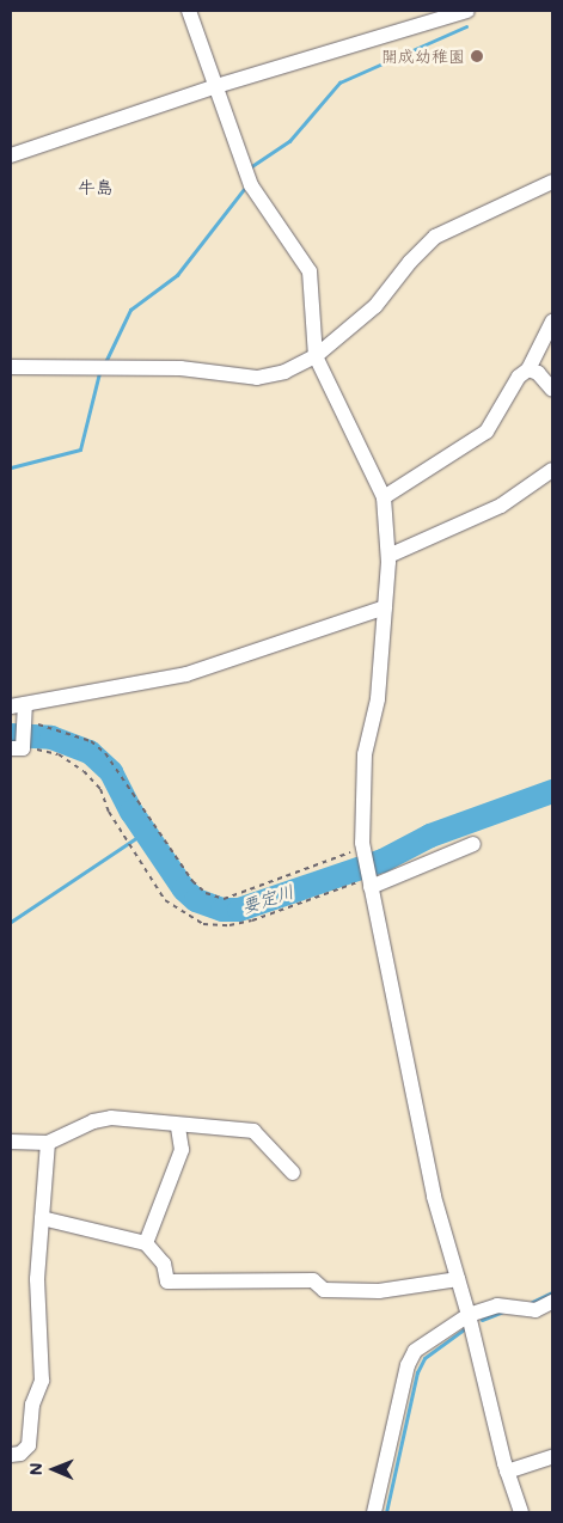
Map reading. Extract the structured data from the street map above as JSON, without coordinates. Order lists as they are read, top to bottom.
{
  "districts": ["牛島"],
  "water": ["要定川"],
  "places": ["開成幼稚園"],
  "north": "left"
}
